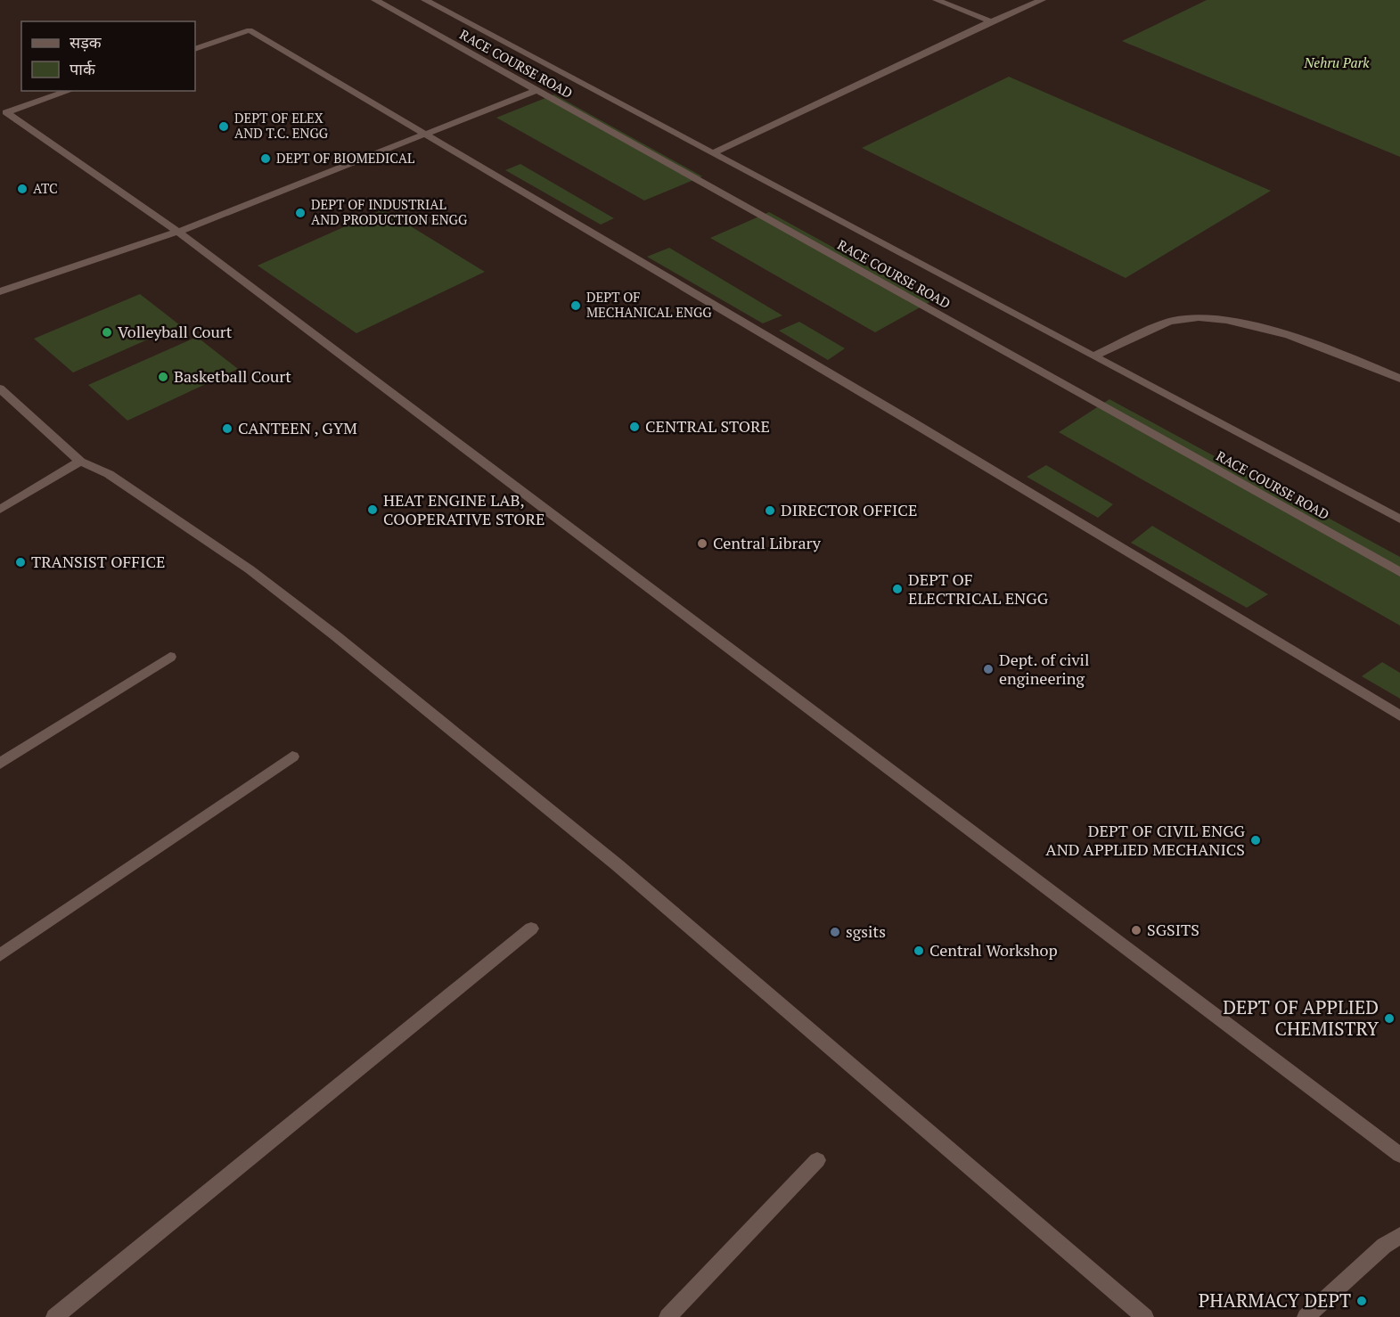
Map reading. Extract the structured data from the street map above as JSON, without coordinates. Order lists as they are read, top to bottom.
{
  "streets": {
    "street": ["RACE COURSE ROAD"]
  },
  "parks": ["Nehru Park"],
  "places": [
    "DEPT OF ELEX AND T.C. ENGG",
    "DEPT OF BIOMEDICAL",
    "ATC",
    "DEPT OF INDUSTRIAL AND PRODUCTION ENGG",
    "DEPT OF MECHANICAL ENGG",
    "Volleyball Court",
    "Basketball Court",
    "CENTRAL STORE",
    "CANTEEN , GYM",
    "HEAT ENGINE LAB, COOPERATIVE STORE",
    "DIRECTOR OFFICE",
    "Central Library",
    "TRANSIST OFFICE",
    "DEPT OF ELECTRICAL ENGG",
    "Dept. of civil engineering",
    "DEPT OF CIVIL ENGG AND APPLIED MECHANICS",
    "SGSITS",
    "sgsits",
    "Central Workshop",
    "DEPT OF APPLIED CHEMISTRY",
    "PHARMACY DEPT"
  ],
  "legend": ["सड़क", "पार्क"]
}
